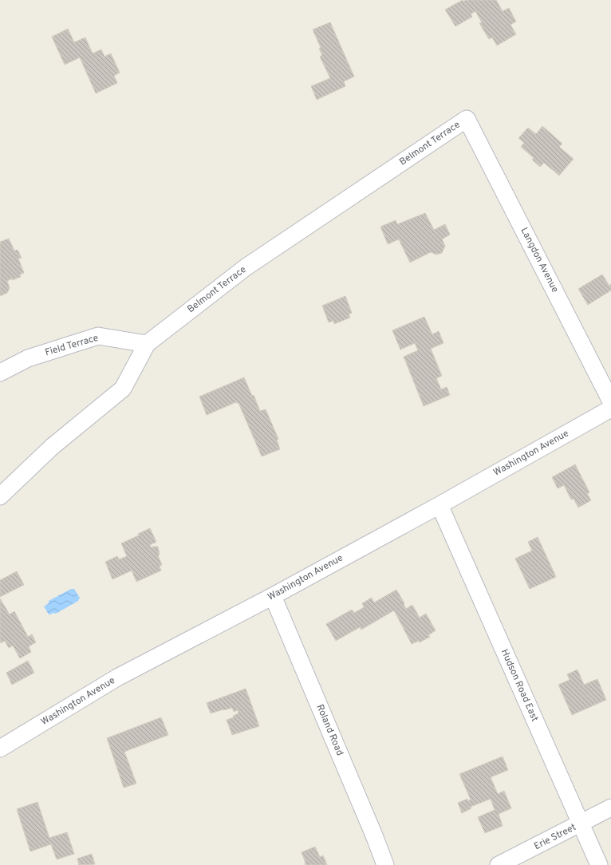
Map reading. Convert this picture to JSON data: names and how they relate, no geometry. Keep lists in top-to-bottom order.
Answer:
{
  "streets": {
    "street": [
      "Belmont Terrace",
      "Langdon Avenue",
      "Field Terrace",
      "Washington Avenue",
      "Hudson Road East",
      "Roland Road",
      "Erie Street"
    ]
  },
  "crossings": [
    ["Belmont Terrace", "Langdon Avenue"],
    ["Belmont Terrace", "Field Terrace"],
    ["Washington Avenue", "Hudson Road East"],
    ["Washington Avenue", "Roland Road"],
    ["Hudson Road East", "Erie Street"]
  ]
}
